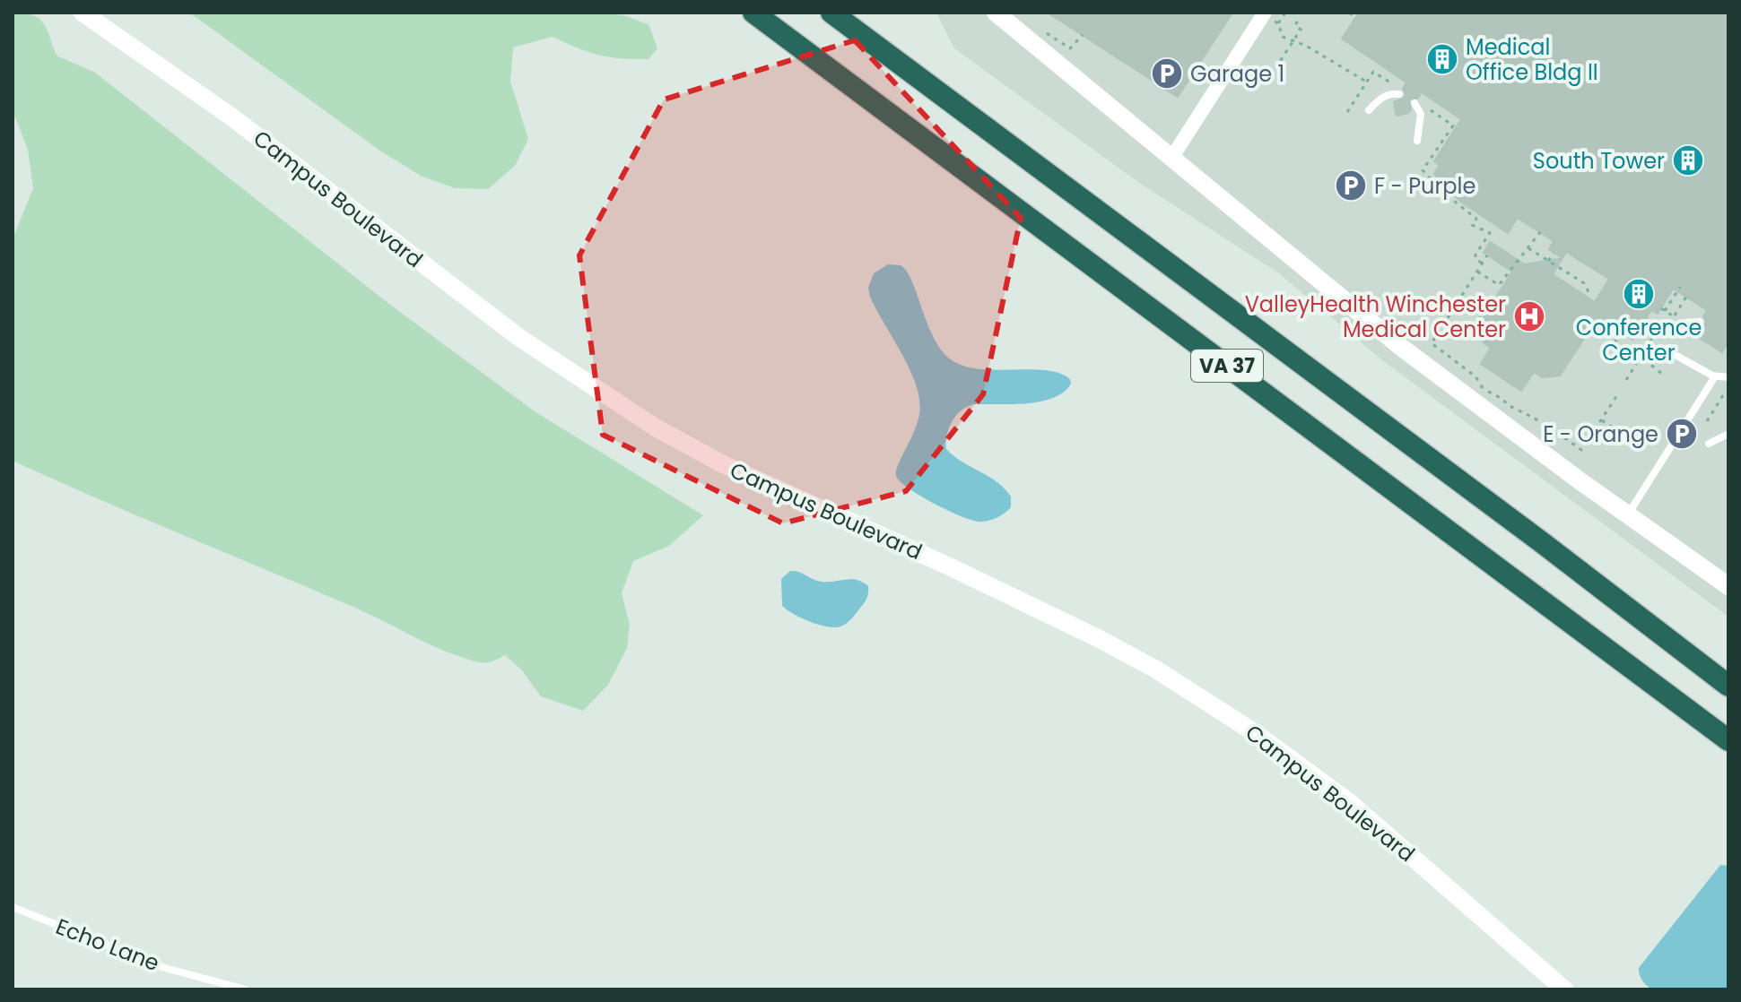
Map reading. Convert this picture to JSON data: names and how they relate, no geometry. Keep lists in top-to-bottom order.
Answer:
{
  "streets": {
    "highway": ["VA 37"],
    "street": ["Campus Boulevard"],
    "lane": ["Echo Lane"]
  },
  "places": {
    "building": ["Medical Office Bldg II", "South Tower", "Conference Center"],
    "parking": ["Garage 1", "F - Purple", "E - Orange"],
    "hospital": ["ValleyHealth Winchester Medical Center"]
  }
}
